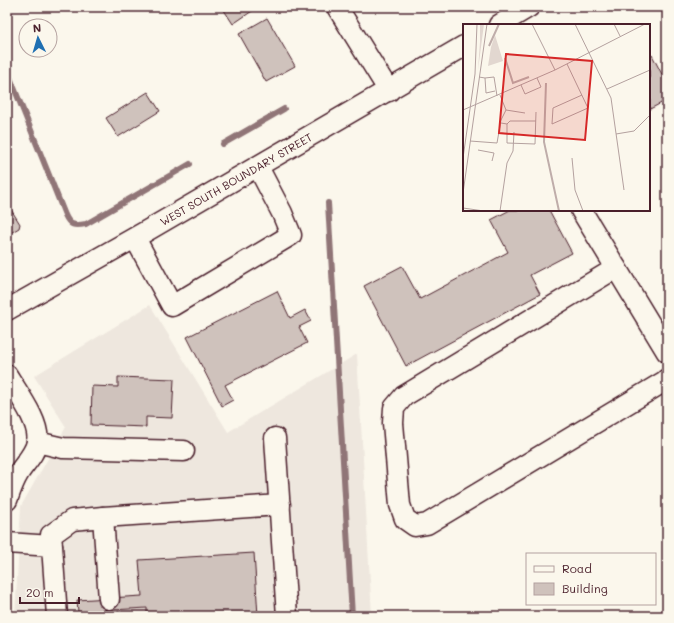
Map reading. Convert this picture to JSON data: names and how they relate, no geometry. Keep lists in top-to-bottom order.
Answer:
{
  "streets": {
    "street": ["WEST SOUTH BOUNDARY STREET"]
  },
  "legend": ["Road", "Building"],
  "scale_bar": "20 m",
  "north": "top"
}
